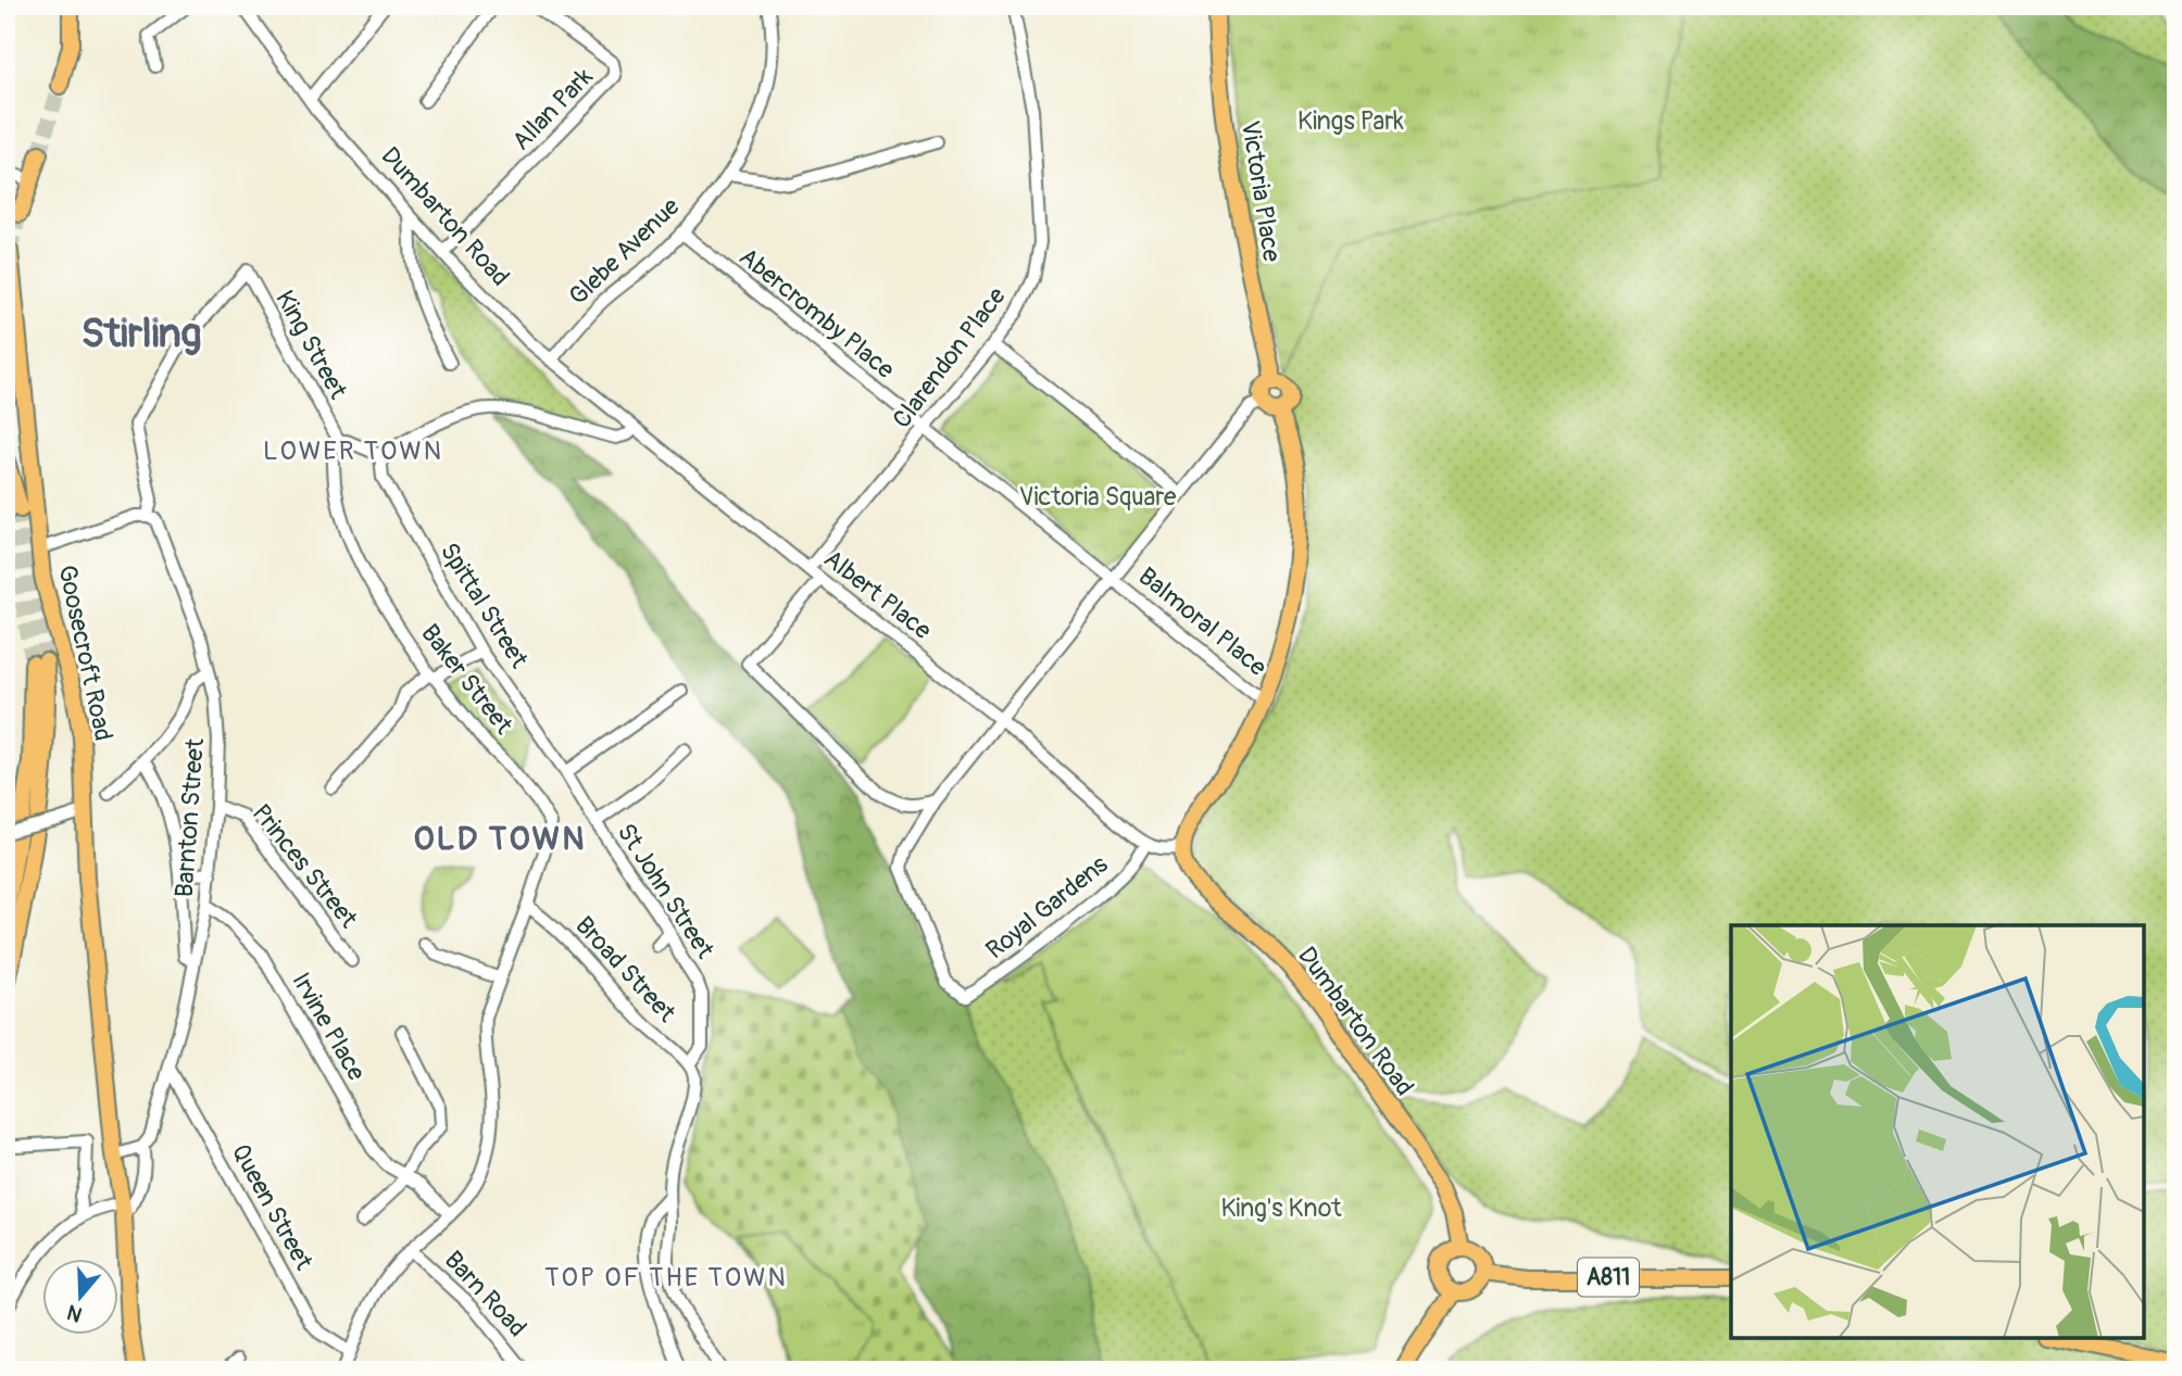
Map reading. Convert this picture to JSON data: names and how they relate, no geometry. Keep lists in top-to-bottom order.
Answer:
{
  "streets": {
    "main road": [
      "Victoria Place",
      "Dumbarton Road",
      "Goosecroft Road",
      "A811"
    ],
    "street": [
      "Allan Park",
      "Glebe Avenue",
      "Abercromby Place",
      "King Street",
      "Clarendon Place",
      "Albert Place",
      "Spittal Street",
      "Balmoral Place",
      "Baker Street",
      "Barnton Street",
      "Princes Street",
      "St John Street",
      "Royal Gardens",
      "Broad Street",
      "Irvine Place",
      "Queen Street",
      "Barn Road"
    ]
  },
  "crossings": [
    ["Allan Park", "Dumbarton Road"],
    ["Dumbarton Road", "Glebe Avenue"],
    ["Dumbarton Road", "Albert Place"],
    ["Dumbarton Road", "A811"],
    ["Glebe Avenue", "Abercromby Place"],
    ["Glebe Avenue", "Albert Place"],
    ["Abercromby Place", "Clarendon Place"],
    ["King Street", "Baker Street"],
    ["King Street", "Barnton Street"],
    ["Clarendon Place", "Albert Place"],
    ["Albert Place", "Royal Gardens"],
    ["Spittal Street", "St John Street"],
    ["Goosecroft Road", "Barnton Street"],
    ["Baker Street", "Broad Street"],
    ["Baker Street", "Irvine Place"],
    ["Baker Street", "Queen Street"],
    ["Baker Street", "Barn Road"],
    ["Barnton Street", "Princes Street"],
    ["Barnton Street", "Irvine Place"],
    ["Barnton Street", "Queen Street"],
    ["St John Street", "Broad Street"]
  ],
  "districts": [
    "Stirling",
    "LOWER TOWN",
    "OLD TOWN",
    "TOP OF THE TOWN"
  ],
  "parks": ["Kings Park", "Victoria Square", "King's Knot"],
  "north": "bottom"
}
